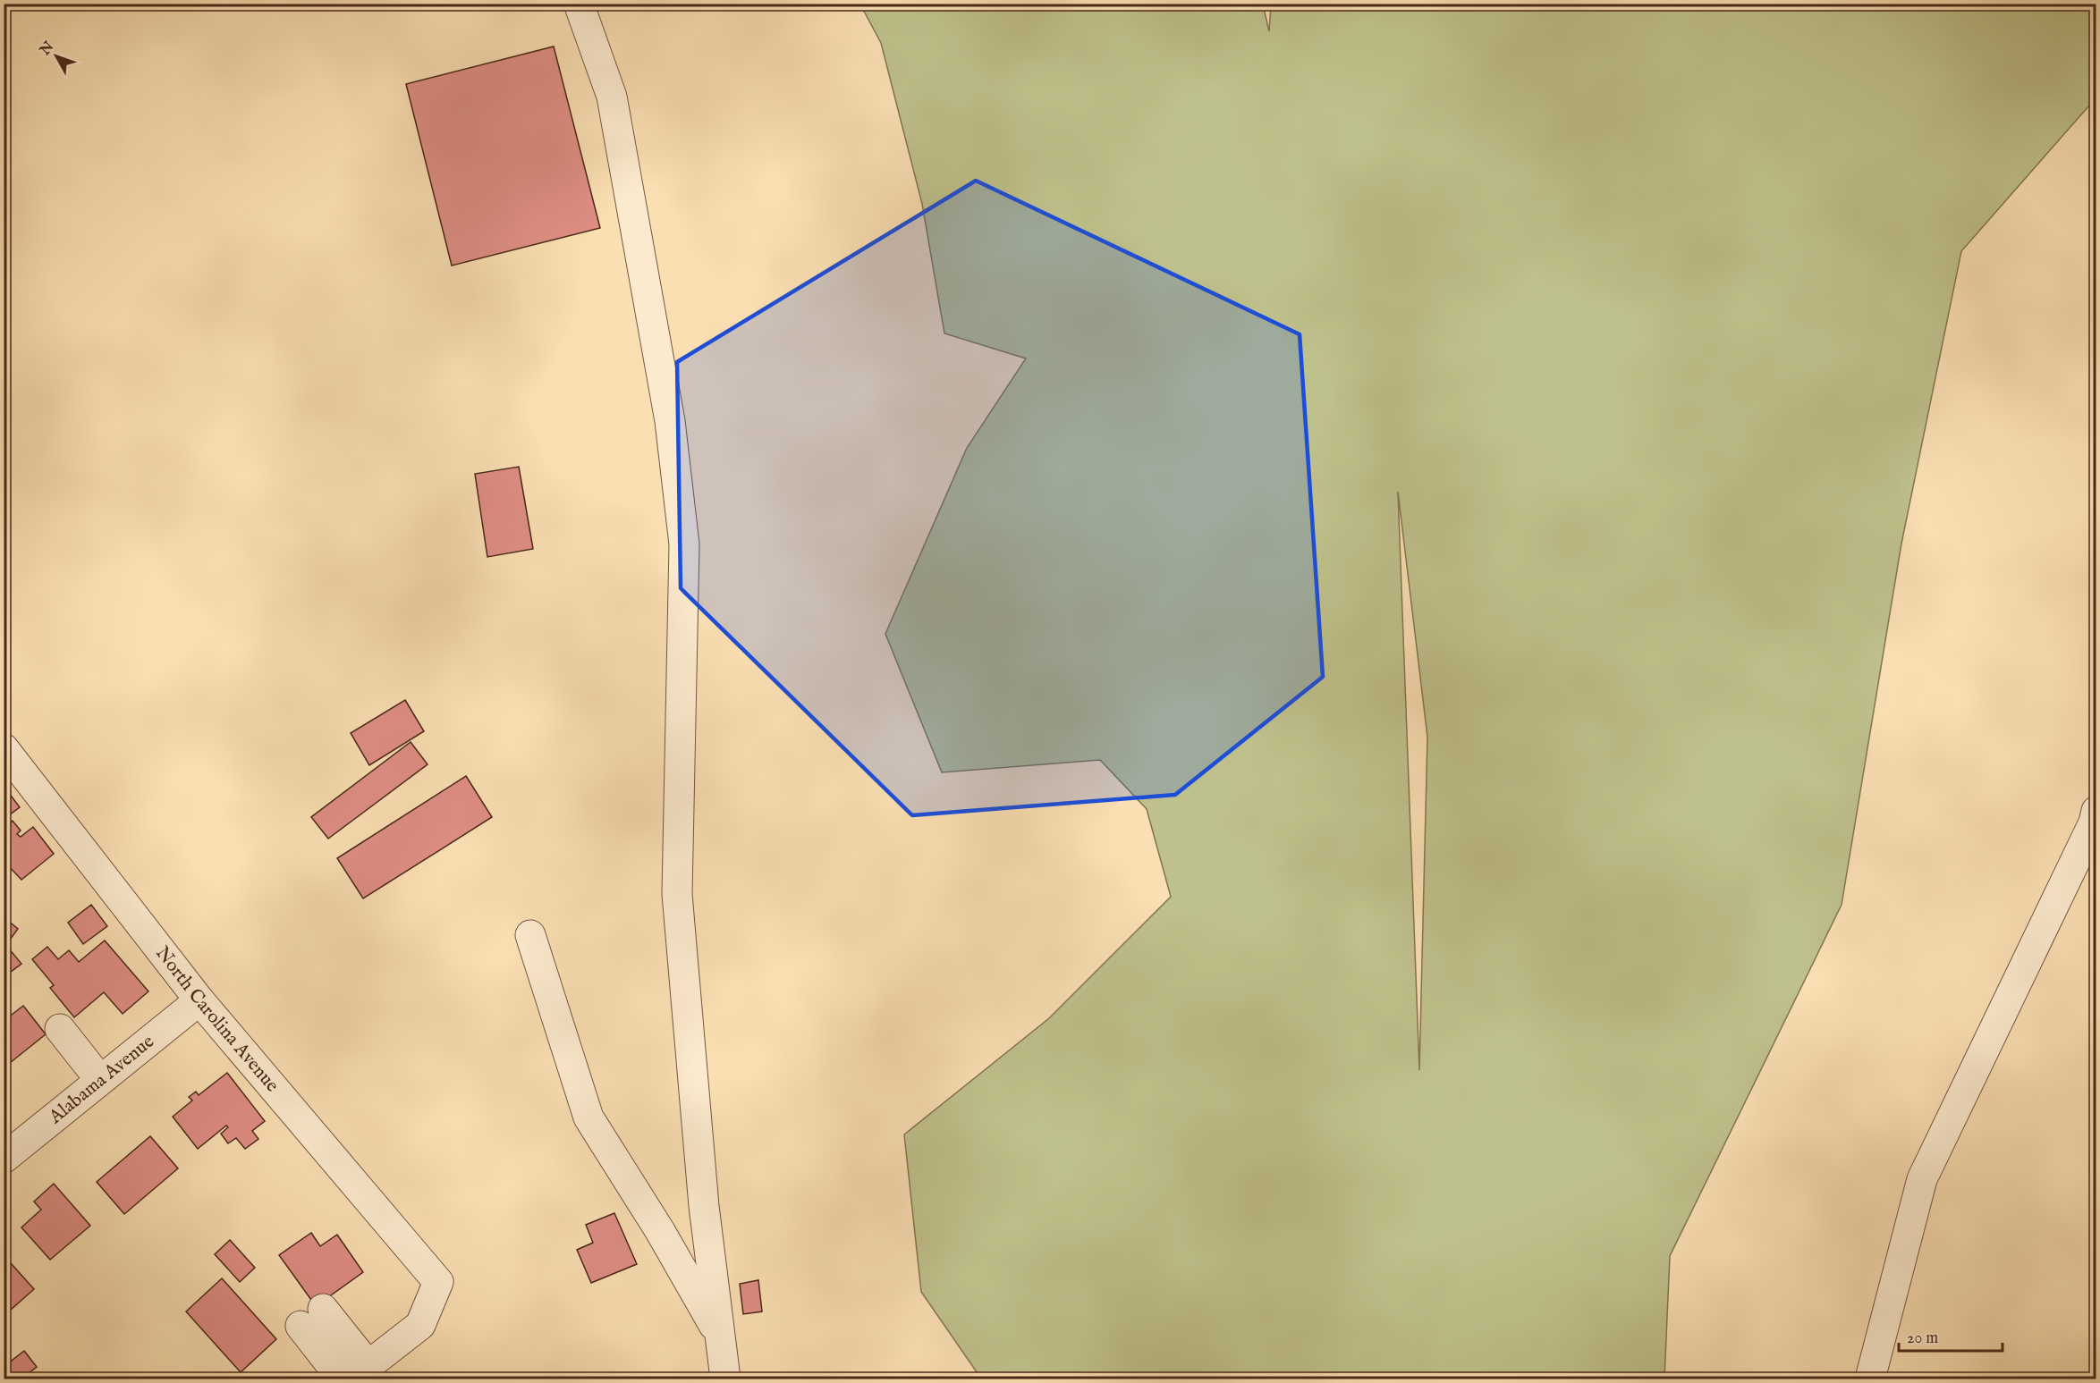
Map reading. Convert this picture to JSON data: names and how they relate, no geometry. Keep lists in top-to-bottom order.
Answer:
{
  "streets": {
    "street": ["North Carolina Avenue", "Alabama Avenue"]
  },
  "crossings": [
    ["North Carolina Avenue", "Alabama Avenue"]
  ],
  "scale_bar": "20 m",
  "north": "top left"
}
